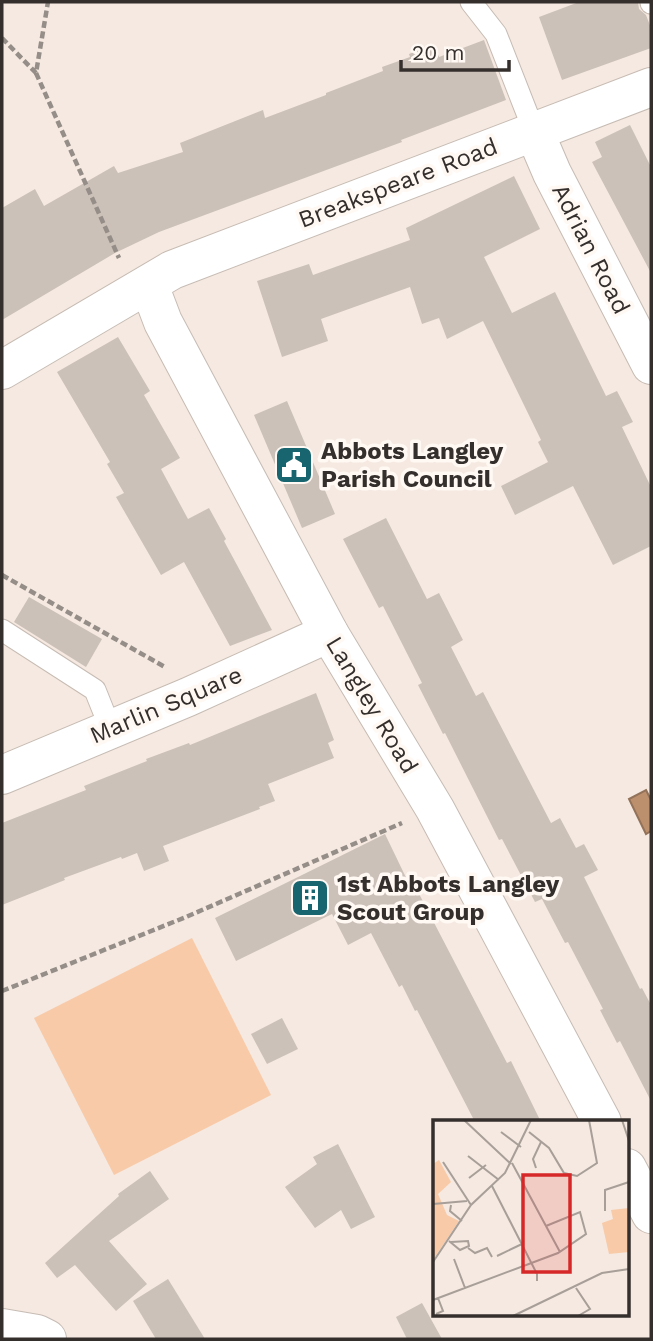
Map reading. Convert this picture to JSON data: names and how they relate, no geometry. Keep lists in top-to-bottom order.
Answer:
{
  "streets": {
    "street": [
      "Breakspeare Road",
      "Adrian Road",
      "Marlin Square",
      "Langley Road"
    ]
  },
  "crossings": [
    ["Breakspeare Road", "Adrian Road"],
    ["Breakspeare Road", "Langley Road"],
    ["Marlin Square", "Langley Road"]
  ],
  "places": {
    "public building": ["Abbots Langley Parish Council"],
    "building": ["1st Abbots Langley Scout Group"]
  },
  "scale_bar": "20 m"
}
